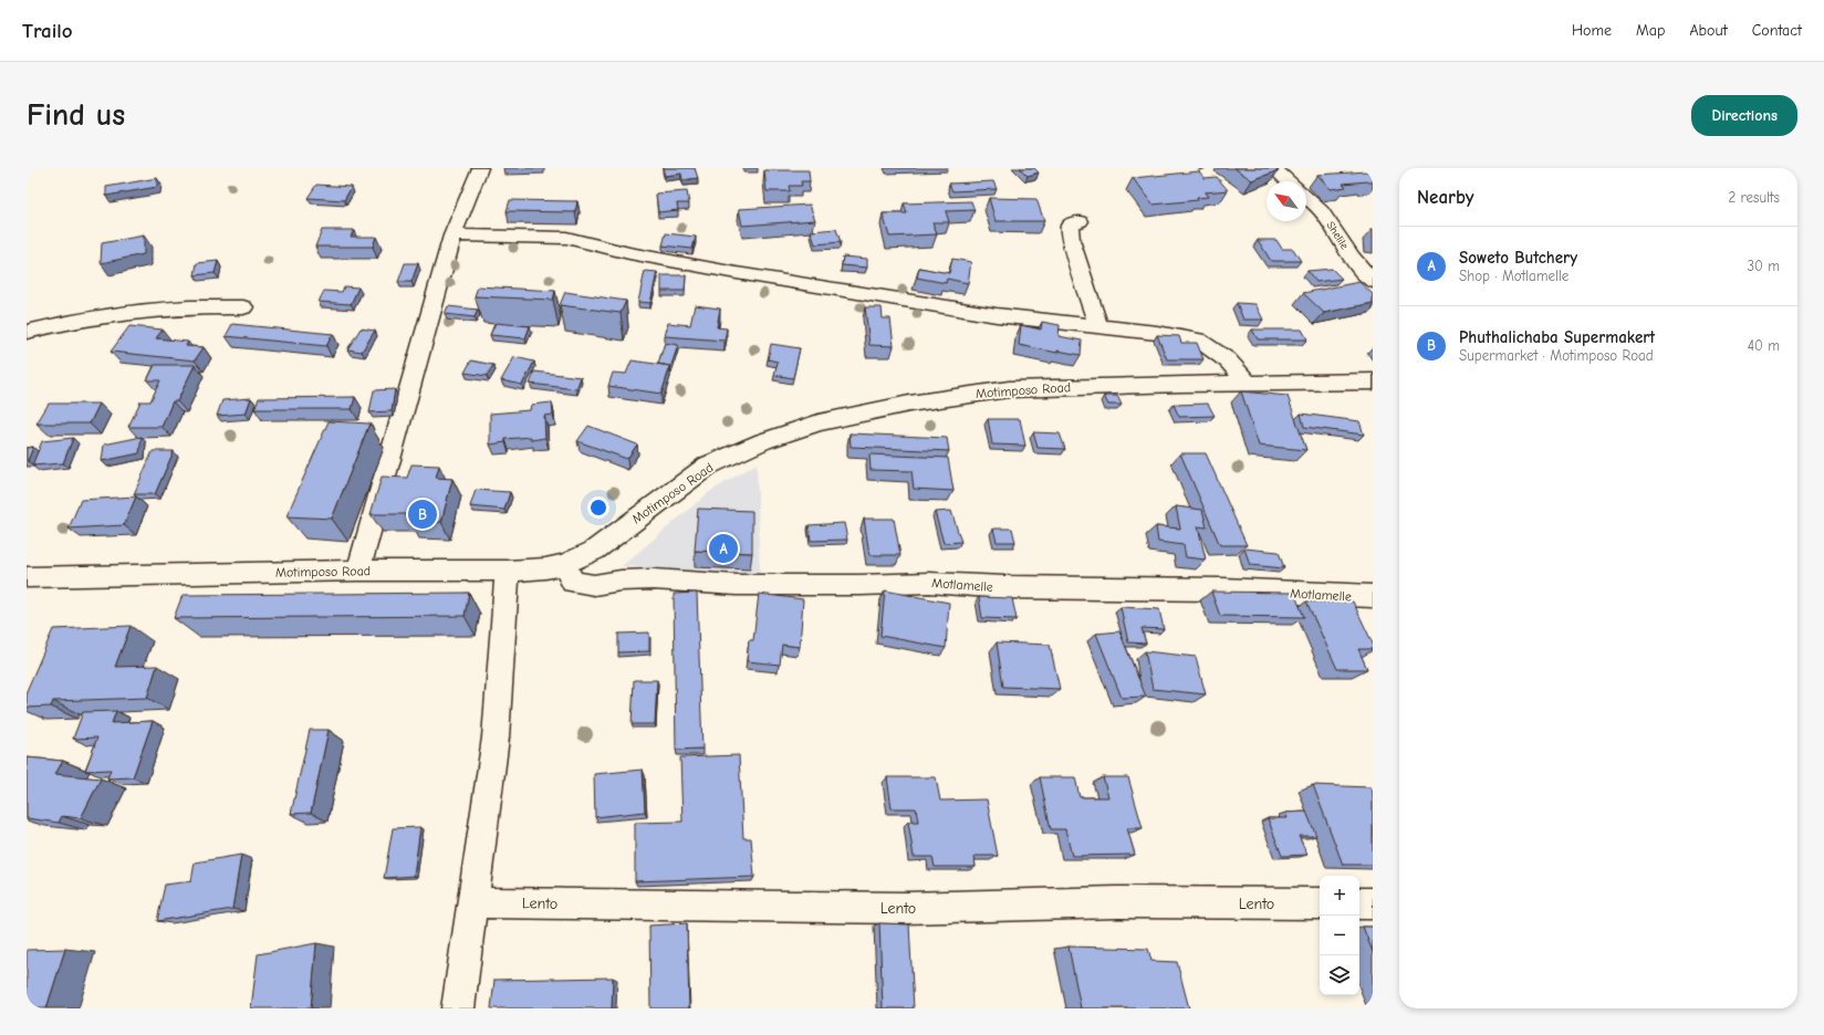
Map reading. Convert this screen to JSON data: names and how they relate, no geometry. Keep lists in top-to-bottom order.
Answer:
{
  "streets": {
    "street": [
      "Shelile",
      "Motimposo Road",
      "Motlamelle",
      "Lento"
    ]
  },
  "crossings": [
    ["Motimposo Road", "Motlamelle"]
  ],
  "north": "top left",
  "page": {
    "header": "Trailo",
    "nav": [
      "Home",
      "Map",
      "About",
      "Contact"
    ],
    "buttons": "Directions",
    "title": "Find us",
    "heading": ["Nearby", "2 results"],
    "list": [
      {
        "mark": "A",
        "name": "Soweto Butchery",
        "note": "Shop · Motlamelle",
        "value": "30 m"
      },
      {
        "mark": "B",
        "name": "Phuthalichaba Supermakert",
        "note": "Supermarket · Motimposo Road",
        "value": "40 m"
      }
    ],
    "pins": ["B", "A"],
    "map_buttons": ["+", "−"]
  }
}
